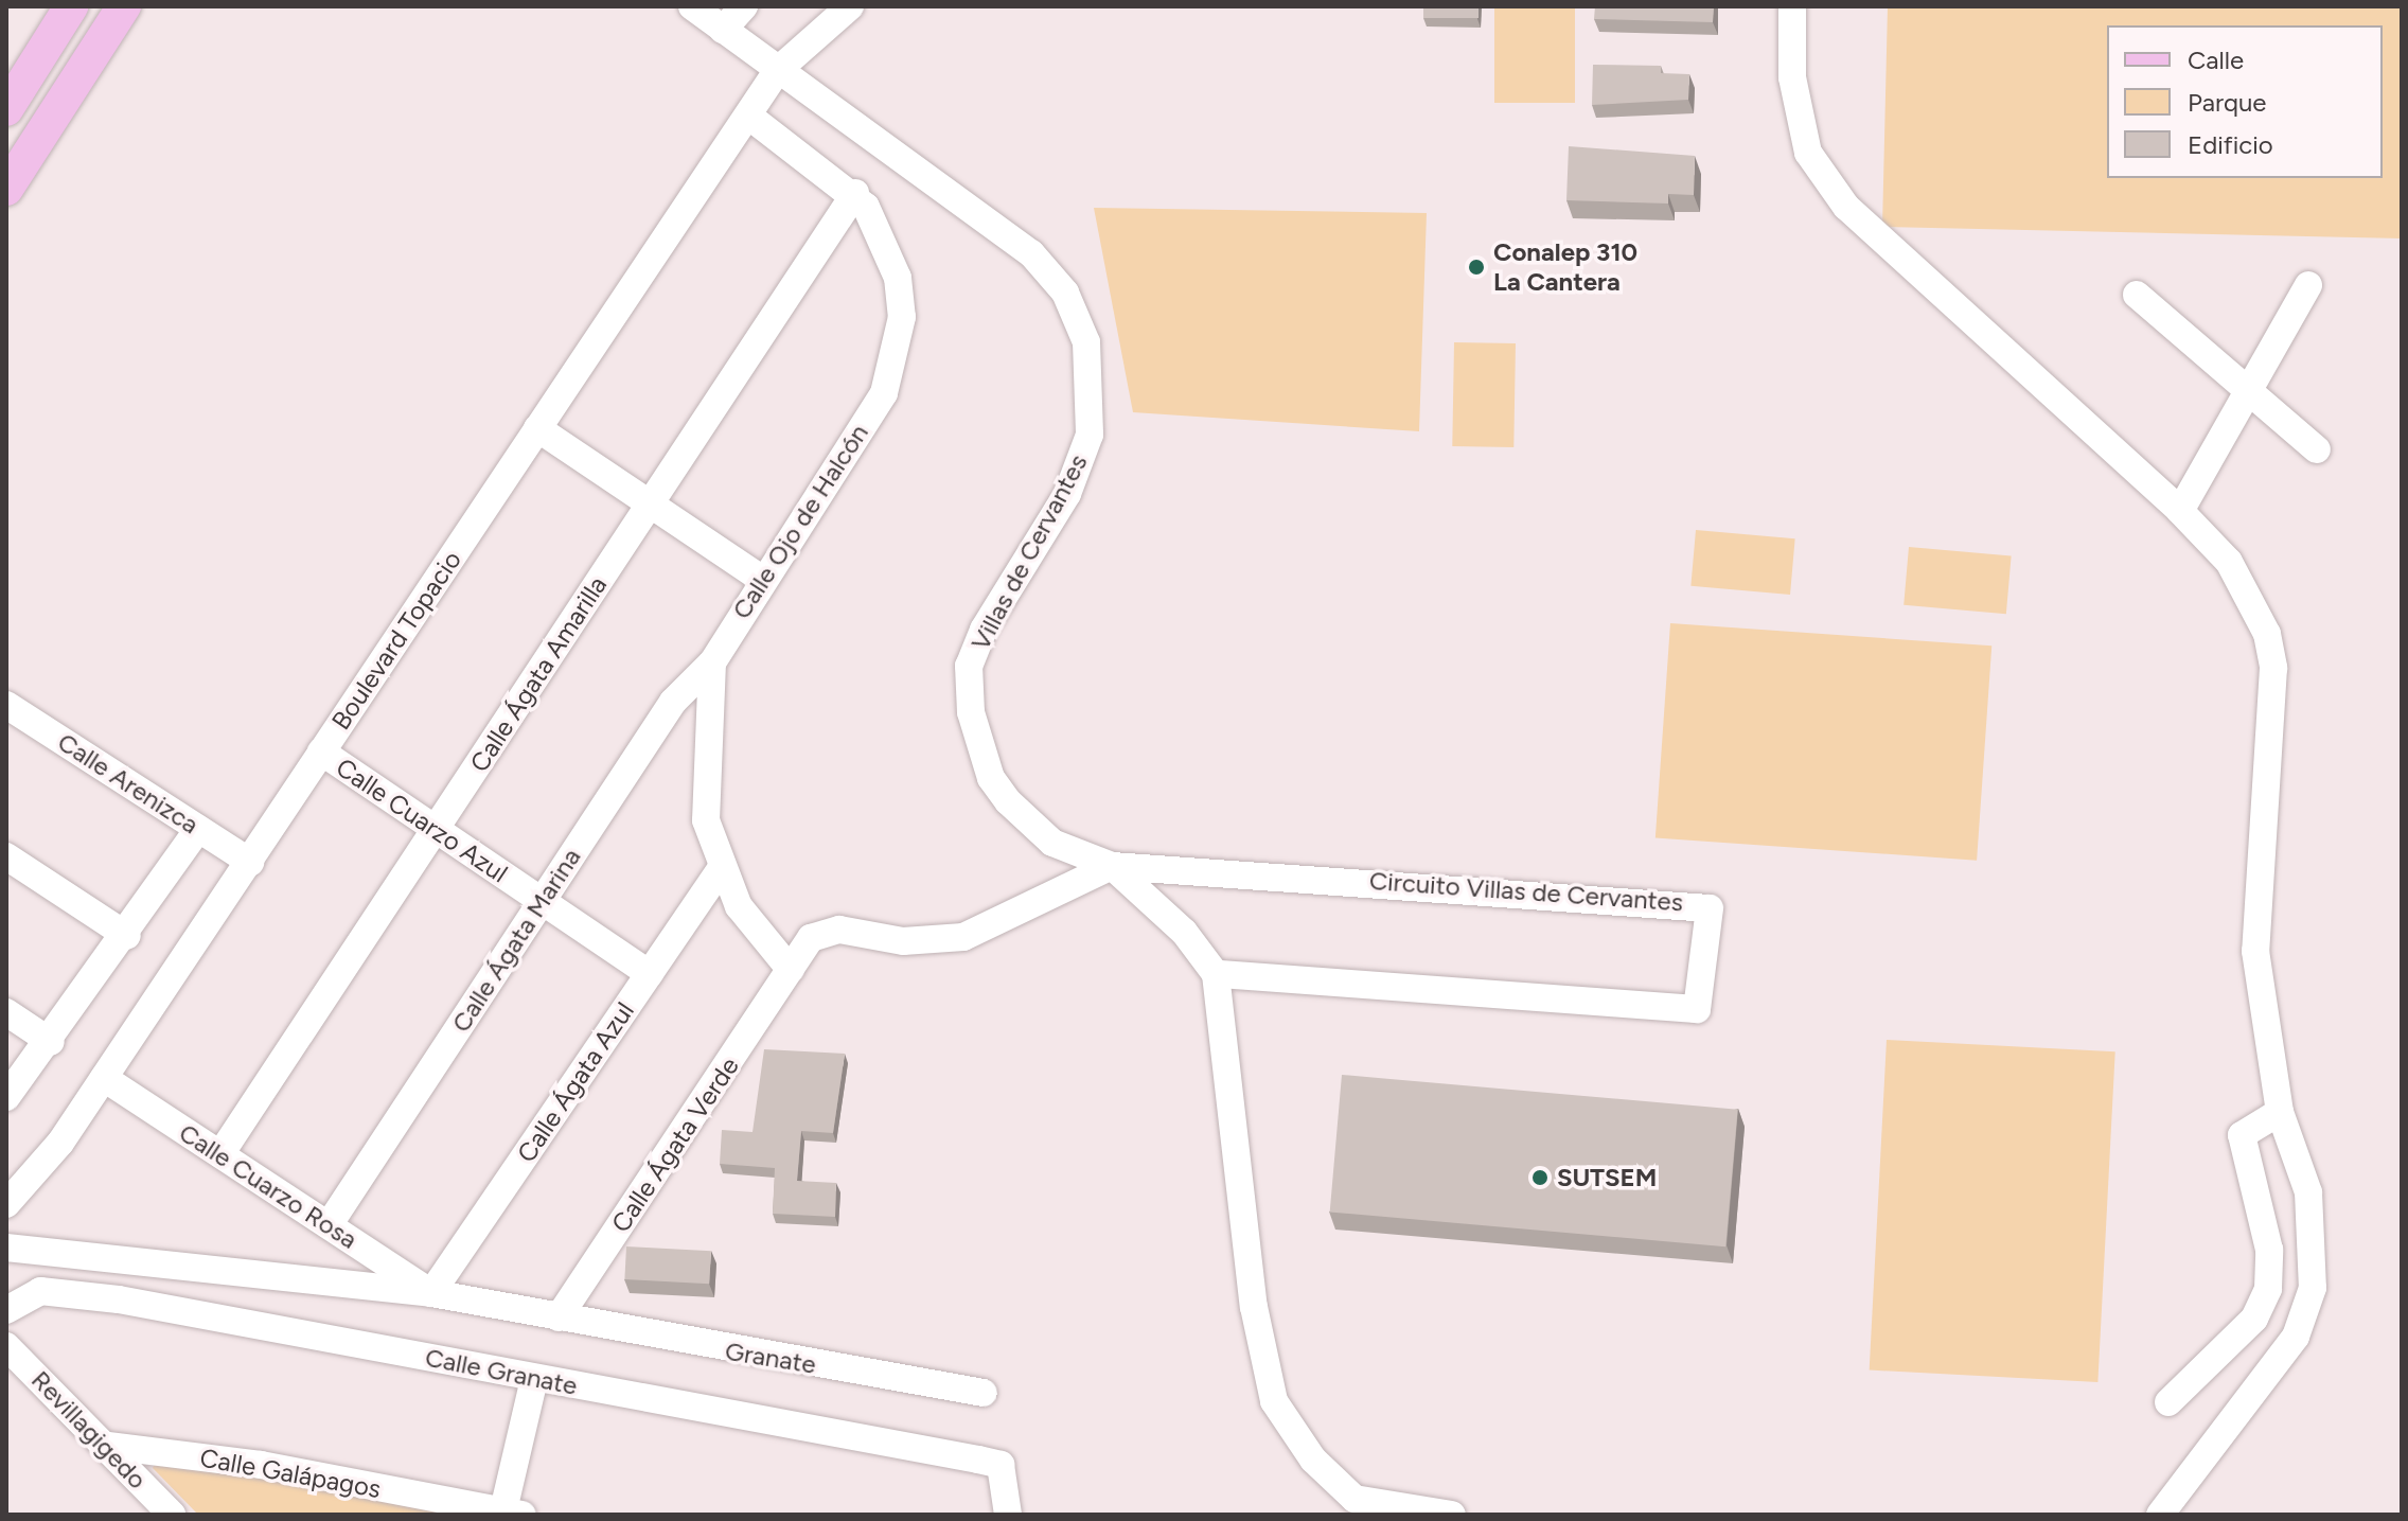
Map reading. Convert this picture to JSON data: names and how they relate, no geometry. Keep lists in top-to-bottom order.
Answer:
{
  "streets": {
    "street": [
      "Calle Ojo de Halcón",
      "Villas de Cervantes",
      "Boulevard Topacio",
      "Calle Ágata Amarilla",
      "Calle Arenizca",
      "Calle Cuarzo Azul",
      "Circuito Villas de Cervantes",
      "Calle Ágata Marina",
      "Calle Ágata Azul",
      "Calle Ágata Verde",
      "Calle Cuarzo Rosa",
      "Granate",
      "Calle Granate",
      "Revillagigedo",
      "Calle Galápagos"
    ]
  },
  "crossings": [
    ["Calle Ojo de Halcón", "Boulevard Topacio"],
    ["Calle Ojo de Halcón", "Calle Ágata Amarilla"],
    ["Calle Ojo de Halcón", "Calle Ágata Marina"],
    ["Calle Ojo de Halcón", "Calle Ágata Azul"],
    ["Calle Ojo de Halcón", "Calle Ágata Verde"],
    ["Villas de Cervantes", "Boulevard Topacio"],
    ["Villas de Cervantes", "Circuito Villas de Cervantes"],
    ["Villas de Cervantes", "Calle Ágata Verde"],
    ["Boulevard Topacio", "Calle Arenizca"],
    ["Boulevard Topacio", "Calle Cuarzo Azul"],
    ["Boulevard Topacio", "Calle Cuarzo Rosa"],
    ["Calle Ágata Amarilla", "Calle Cuarzo Azul"],
    ["Calle Ágata Amarilla", "Calle Cuarzo Rosa"],
    ["Calle Cuarzo Azul", "Calle Ágata Marina"],
    ["Calle Cuarzo Azul", "Calle Ágata Azul"],
    ["Circuito Villas de Cervantes", "Calle Ágata Verde"],
    ["Calle Ágata Marina", "Calle Cuarzo Rosa"],
    ["Calle Ágata Azul", "Calle Cuarzo Rosa"],
    ["Calle Ágata Verde", "Granate"],
    ["Revillagigedo", "Calle Galápagos"]
  ],
  "places": ["Conalep 310 La Cantera", "SUTSEM"],
  "legend": ["Calle", "Parque", "Edificio"]
}
